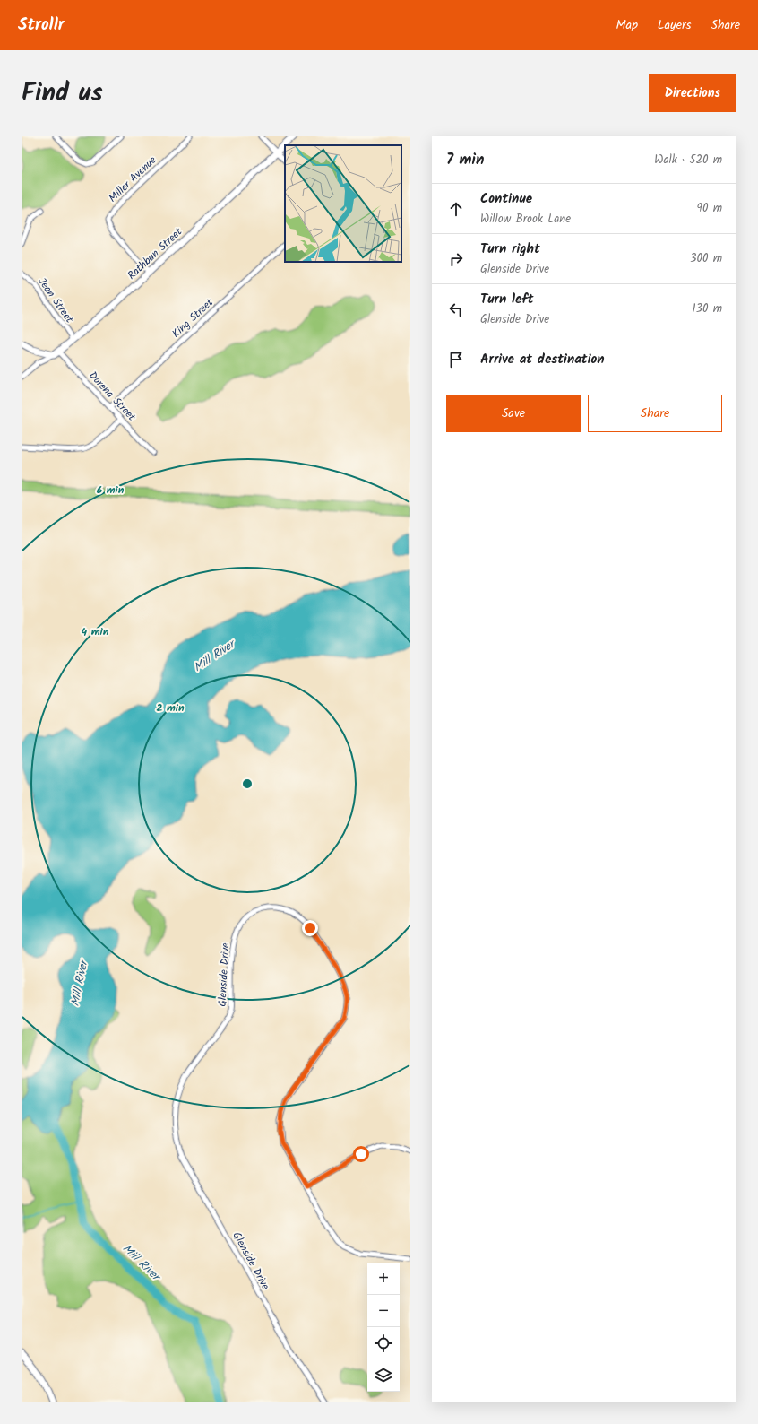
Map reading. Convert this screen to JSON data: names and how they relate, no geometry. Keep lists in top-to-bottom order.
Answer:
{
  "streets": {
    "street": [
      "Miller Avenue",
      "Rathbun Street",
      "Jean Street",
      "King Street",
      "Dorena Street",
      "Glenside Drive"
    ]
  },
  "crossings": [
    ["Miller Avenue", "Rathbun Street"],
    ["Rathbun Street", "Jean Street"],
    ["Rathbun Street", "Dorena Street"],
    ["King Street", "Dorena Street"]
  ],
  "water": ["Mill River"],
  "page": {
    "header": "Strollr",
    "nav": ["Map", "Layers", "Share"],
    "title": "Find us",
    "buttons": [
      "Directions",
      ["Save", "Share"]
    ],
    "heading": ["7 min", "Walk · 520 m"],
    "list": [
      ["Continue", "Willow Brook Lane", "90 m"],
      ["Turn right", "Glenside Drive", "300 m"],
      ["Turn left", "Glenside Drive", "130 m"],
      "Arrive at destination"
    ],
    "map_buttons": ["+", "−"]
  },
  "rings": ["6 min", "4 min", "2 min"]
}
